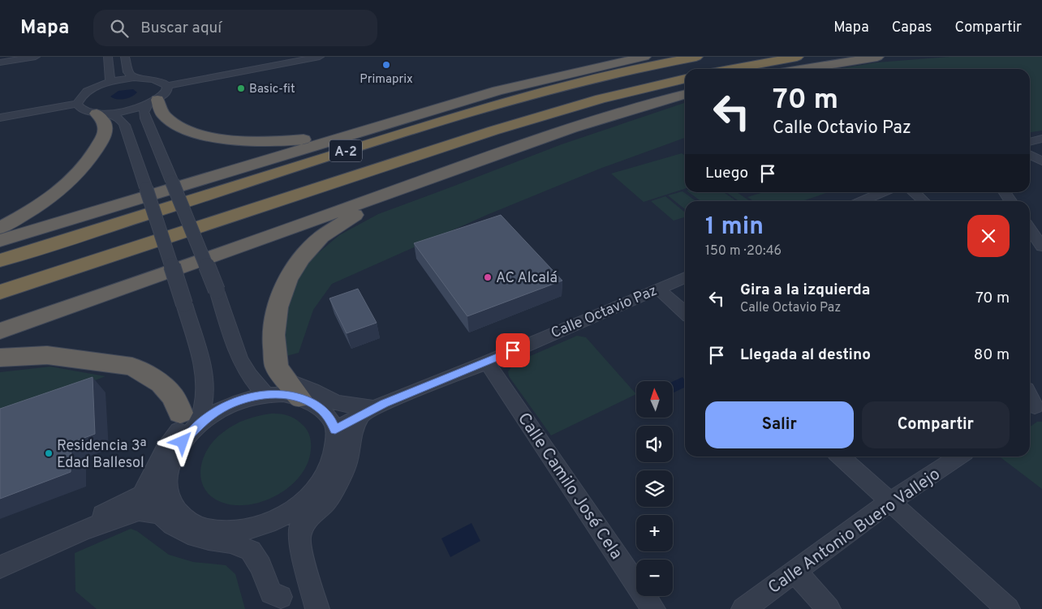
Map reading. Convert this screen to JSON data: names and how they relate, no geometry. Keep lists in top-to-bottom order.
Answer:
{
  "streets": {
    "highway": ["A-2"],
    "street": ["Calle Octavio Paz", "Calle Camilo José Cela", "Calle Antonio Buero Vallejo"]
  },
  "crossings": [
    ["Calle Octavio Paz", "Calle Camilo José Cela"]
  ],
  "places": [
    "Primaprix",
    "Basic-fit",
    "AC Alcalá",
    "Residencia 3ª Edad Ballesol"
  ],
  "north": "top",
  "page": {
    "header": "Mapa",
    "search": "Buscar aquí",
    "nav": ["Mapa", "Capas", "Compartir"],
    "turn": ["70 m", "Calle Octavio Paz"],
    "then": "Luego",
    "heading": ["1 min", "150 m · 20:46"],
    "list": [
      {
        "name": "Gira a la izquierda",
        "note": "Calle Octavio Paz",
        "value": "70 m"
      },
      {
        "name": "Llegada al destino",
        "value": "80 m"
      }
    ],
    "map_buttons": ["+", "−"],
    "buttons": ["Salir", "Compartir"]
  }
}
